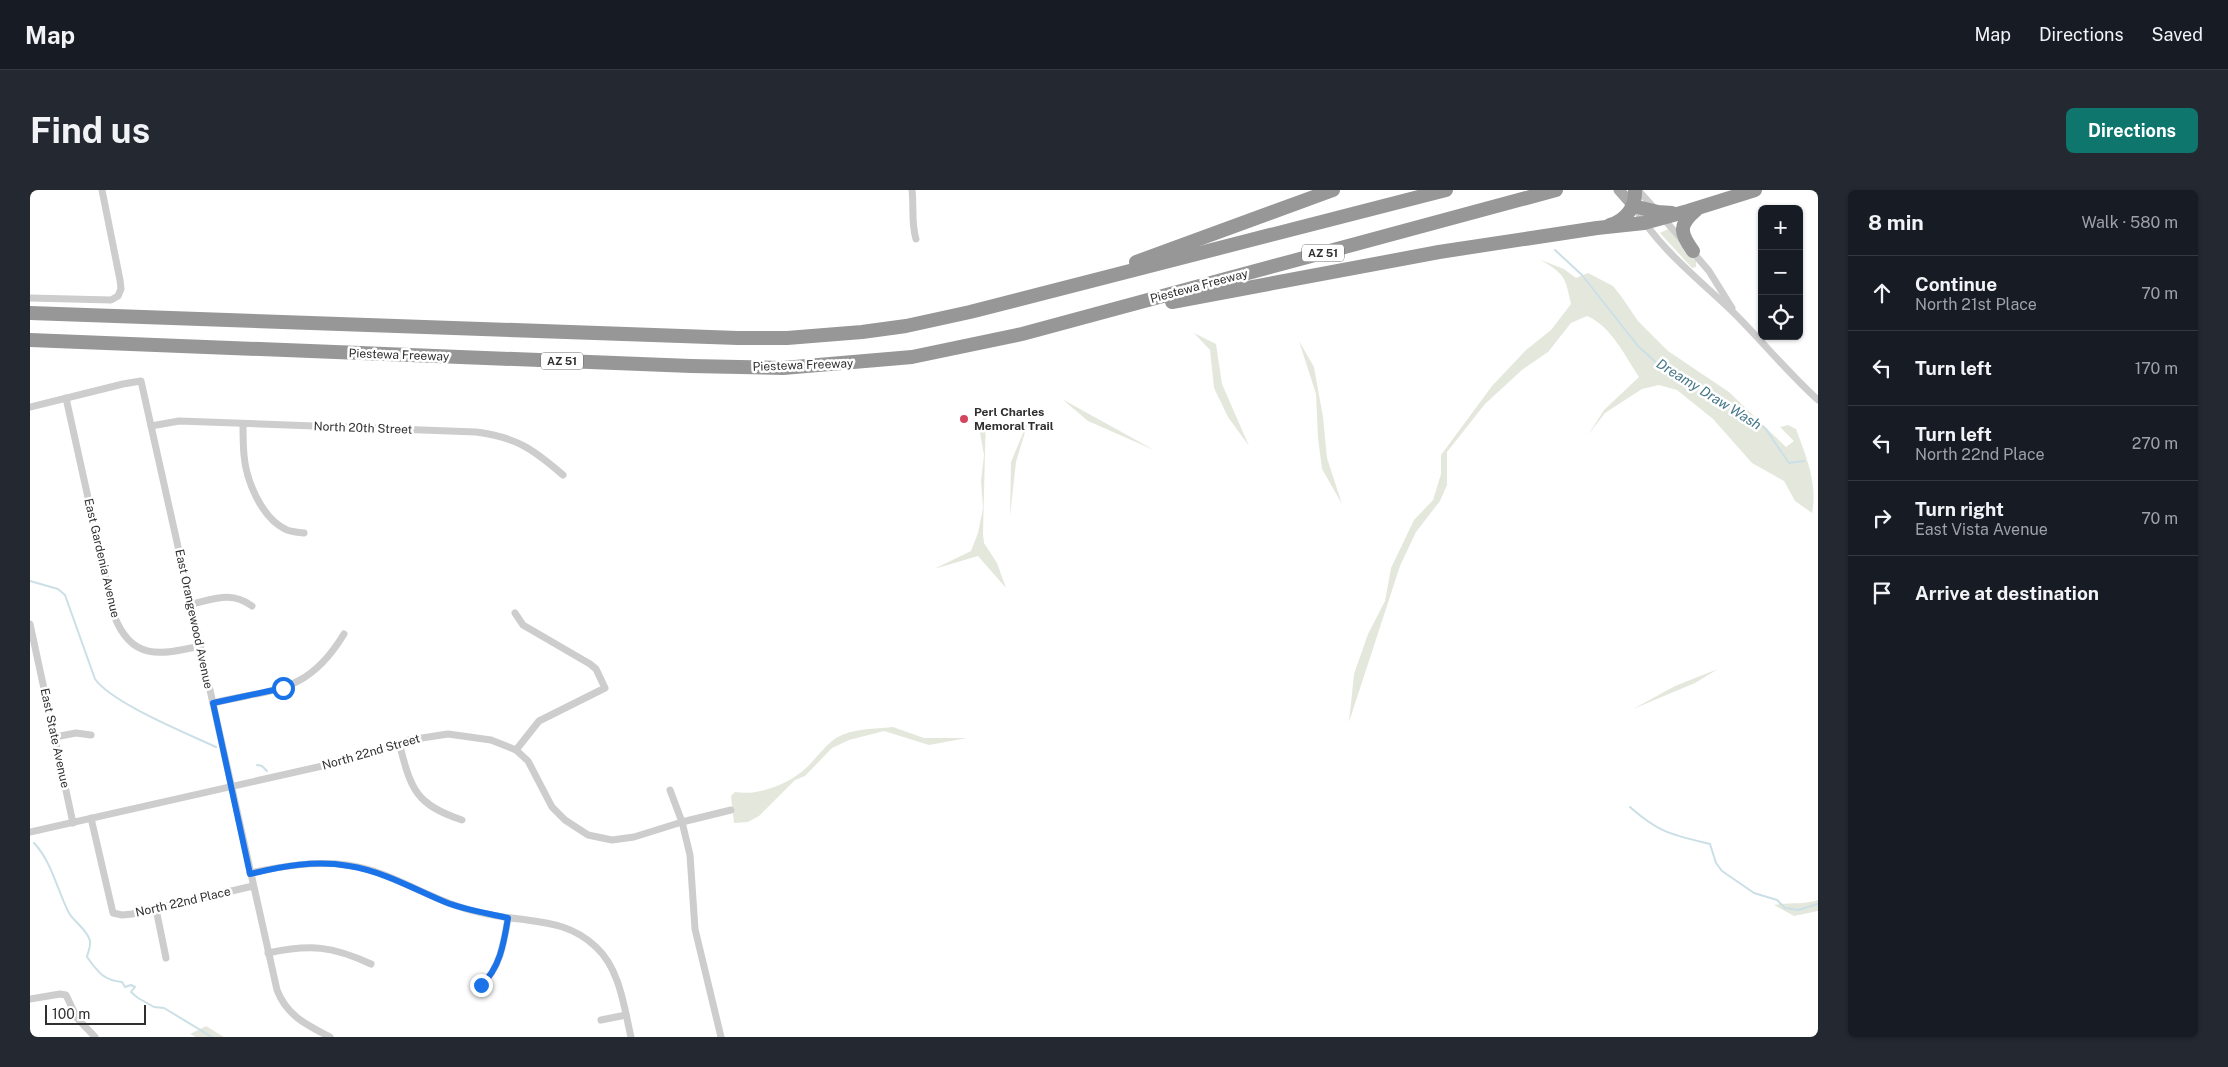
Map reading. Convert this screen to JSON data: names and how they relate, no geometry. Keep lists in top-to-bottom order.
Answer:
{
  "streets": {
    "highway": ["AZ 51", "Piestewa Freeway"],
    "street": [
      "North 20th Street",
      "East Gardenia Avenue",
      "East Orangewood Avenue",
      "East State Avenue",
      "North 22nd Street",
      "North 22nd Place"
    ]
  },
  "crossings": [
    ["North 20th Street", "East Orangewood Avenue"],
    ["East Gardenia Avenue", "East Orangewood Avenue"],
    ["East Orangewood Avenue", "North 22nd Street"],
    ["East Orangewood Avenue", "North 22nd Place"],
    ["East State Avenue", "North 22nd Street"],
    ["North 22nd Street", "North 22nd Place"]
  ],
  "water": ["Dreamy Draw Wash"],
  "places": ["Perl Charles Memoral Trail"],
  "scale_bar": "100 m",
  "page": {
    "header": "Map",
    "nav": ["Map", "Directions", "Saved"],
    "buttons": "Directions",
    "title": "Find us",
    "heading": ["8 min", "Walk · 580 m"],
    "map_buttons": ["+", "−"],
    "list": [
      ["Continue", "North 21st Place", "70 m"],
      ["Turn left", "170 m"],
      ["Turn left", "North 22nd Place", "270 m"],
      ["Turn right", "East Vista Avenue", "70 m"],
      "Arrive at destination"
    ],
    "scale": "100 m"
  }
}
